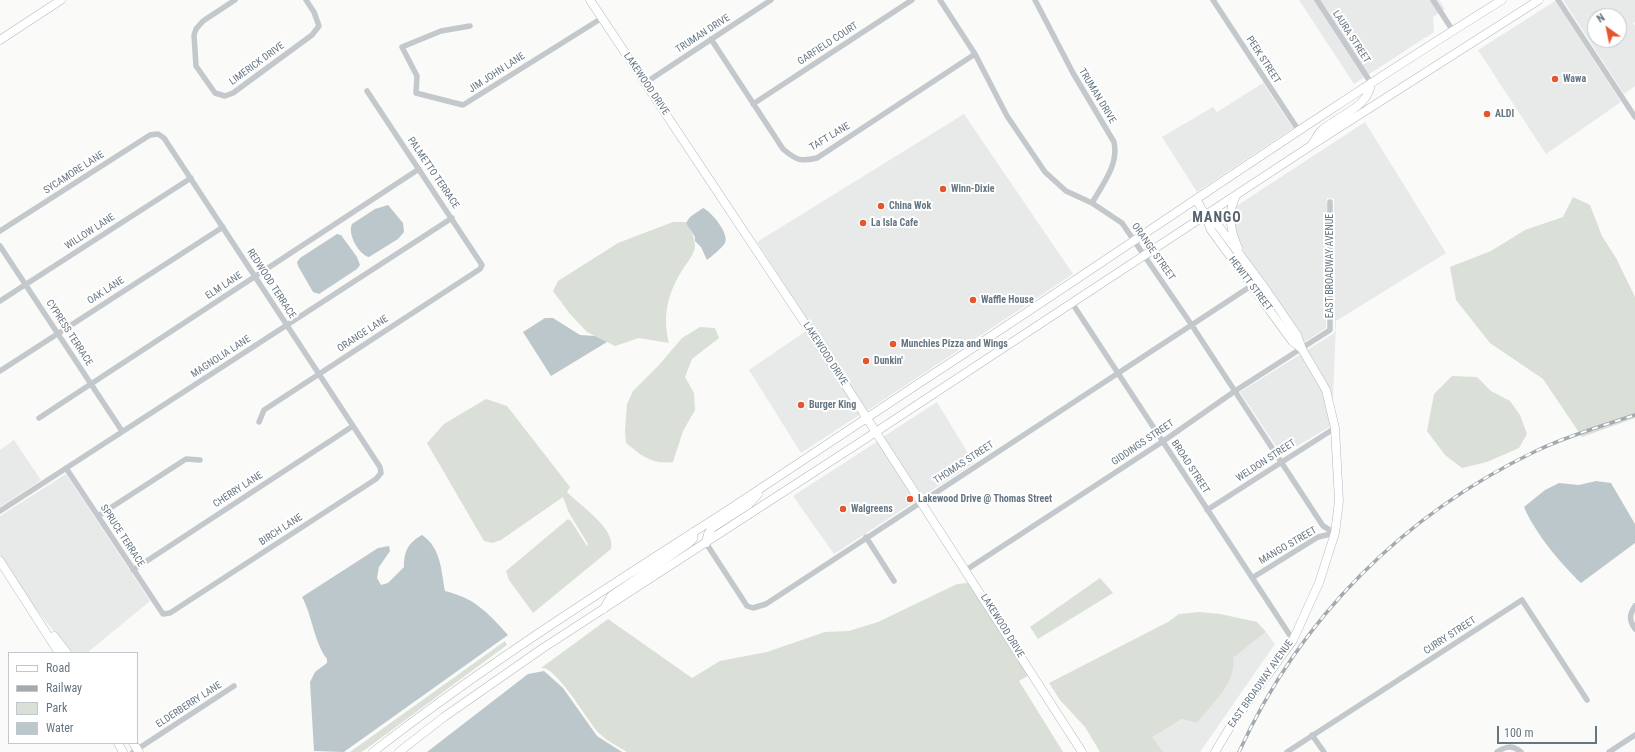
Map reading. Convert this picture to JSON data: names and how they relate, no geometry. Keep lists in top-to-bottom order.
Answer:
{
  "streets": {
    "main road": ["LAKEWOOD DRIVE", "EAST BROADWAY AVENUE", "HEWITT STREET"],
    "street": [
      "TRUMAN DRIVE",
      "LAURA STREET",
      "GARFIELD COURT",
      "PEEK STREET",
      "LIMERICK DRIVE",
      "JIM JOHN LANE",
      "TAFT LANE",
      "SYCAMORE LANE",
      "PALMETTO TERRACE",
      "WILLOW LANE",
      "ORANGE STREET",
      "REDWOOD TERRACE",
      "ELM LANE",
      "OAK LANE",
      "CYPRESS TERRACE",
      "ORANGE LANE",
      "MAGNOLIA LANE",
      "GIDDINGS STREET",
      "WELDON STREET",
      "THOMAS STREET",
      "BROAD STREET",
      "CHERRY LANE",
      "BIRCH LANE",
      "SPRUCE TERRACE",
      "MANGO STREET",
      "CURRY STREET",
      "ELDERBERRY LANE"
    ]
  },
  "crossings": [
    ["TRUMAN DRIVE", "LAKEWOOD DRIVE"],
    ["TRUMAN DRIVE", "TAFT LANE"],
    ["TRUMAN DRIVE", "ORANGE STREET"],
    ["GARFIELD COURT", "TAFT LANE"],
    ["JIM JOHN LANE", "LAKEWOOD DRIVE"],
    ["LAKEWOOD DRIVE", "GIDDINGS STREET"],
    ["LAKEWOOD DRIVE", "THOMAS STREET"],
    ["TAFT LANE", "ORANGE STREET"],
    ["SYCAMORE LANE", "REDWOOD TERRACE"],
    ["PALMETTO TERRACE", "ELM LANE"],
    ["PALMETTO TERRACE", "ORANGE LANE"],
    ["PALMETTO TERRACE", "MAGNOLIA LANE"],
    ["WILLOW LANE", "REDWOOD TERRACE"],
    ["WILLOW LANE", "CYPRESS TERRACE"],
    ["ORANGE STREET", "EAST BROADWAY AVENUE"],
    ["ORANGE STREET", "GIDDINGS STREET"],
    ["ORANGE STREET", "WELDON STREET"],
    ["ORANGE STREET", "THOMAS STREET"],
    ["ORANGE STREET", "MANGO STREET"],
    ["EAST BROADWAY AVENUE", "HEWITT STREET"],
    ["EAST BROADWAY AVENUE", "GIDDINGS STREET"],
    ["EAST BROADWAY AVENUE", "WELDON STREET"],
    ["EAST BROADWAY AVENUE", "BROAD STREET"],
    ["EAST BROADWAY AVENUE", "MANGO STREET"],
    ["REDWOOD TERRACE", "ELM LANE"],
    ["REDWOOD TERRACE", "OAK LANE"],
    ["REDWOOD TERRACE", "ORANGE LANE"],
    ["REDWOOD TERRACE", "MAGNOLIA LANE"],
    ["REDWOOD TERRACE", "CHERRY LANE"],
    ["REDWOOD TERRACE", "BIRCH LANE"],
    ["HEWITT STREET", "GIDDINGS STREET"],
    ["HEWITT STREET", "WELDON STREET"],
    ["HEWITT STREET", "THOMAS STREET"],
    ["ELM LANE", "CYPRESS TERRACE"],
    ["OAK LANE", "CYPRESS TERRACE"],
    ["CYPRESS TERRACE", "MAGNOLIA LANE"],
    ["MAGNOLIA LANE", "SPRUCE TERRACE"],
    ["GIDDINGS STREET", "BROAD STREET"],
    ["WELDON STREET", "BROAD STREET"],
    ["THOMAS STREET", "BROAD STREET"],
    ["BROAD STREET", "MANGO STREET"],
    ["CHERRY LANE", "SPRUCE TERRACE"],
    ["BIRCH LANE", "SPRUCE TERRACE"]
  ],
  "districts": ["MANGO"],
  "places": [
    "Wawa",
    "ALDI",
    "Winn-Dixie",
    "China Wok",
    "La Isla Cafe",
    "Waffle House",
    "Munchies Pizza and Wings",
    "Dunkin'",
    "Burger King",
    "Lakewood Drive @ Thomas Street",
    "Walgreens"
  ],
  "legend": [
    "Road",
    "Railway",
    "Park",
    "Water"
  ],
  "scale_bar": "100 m",
  "north": "top left"
}
